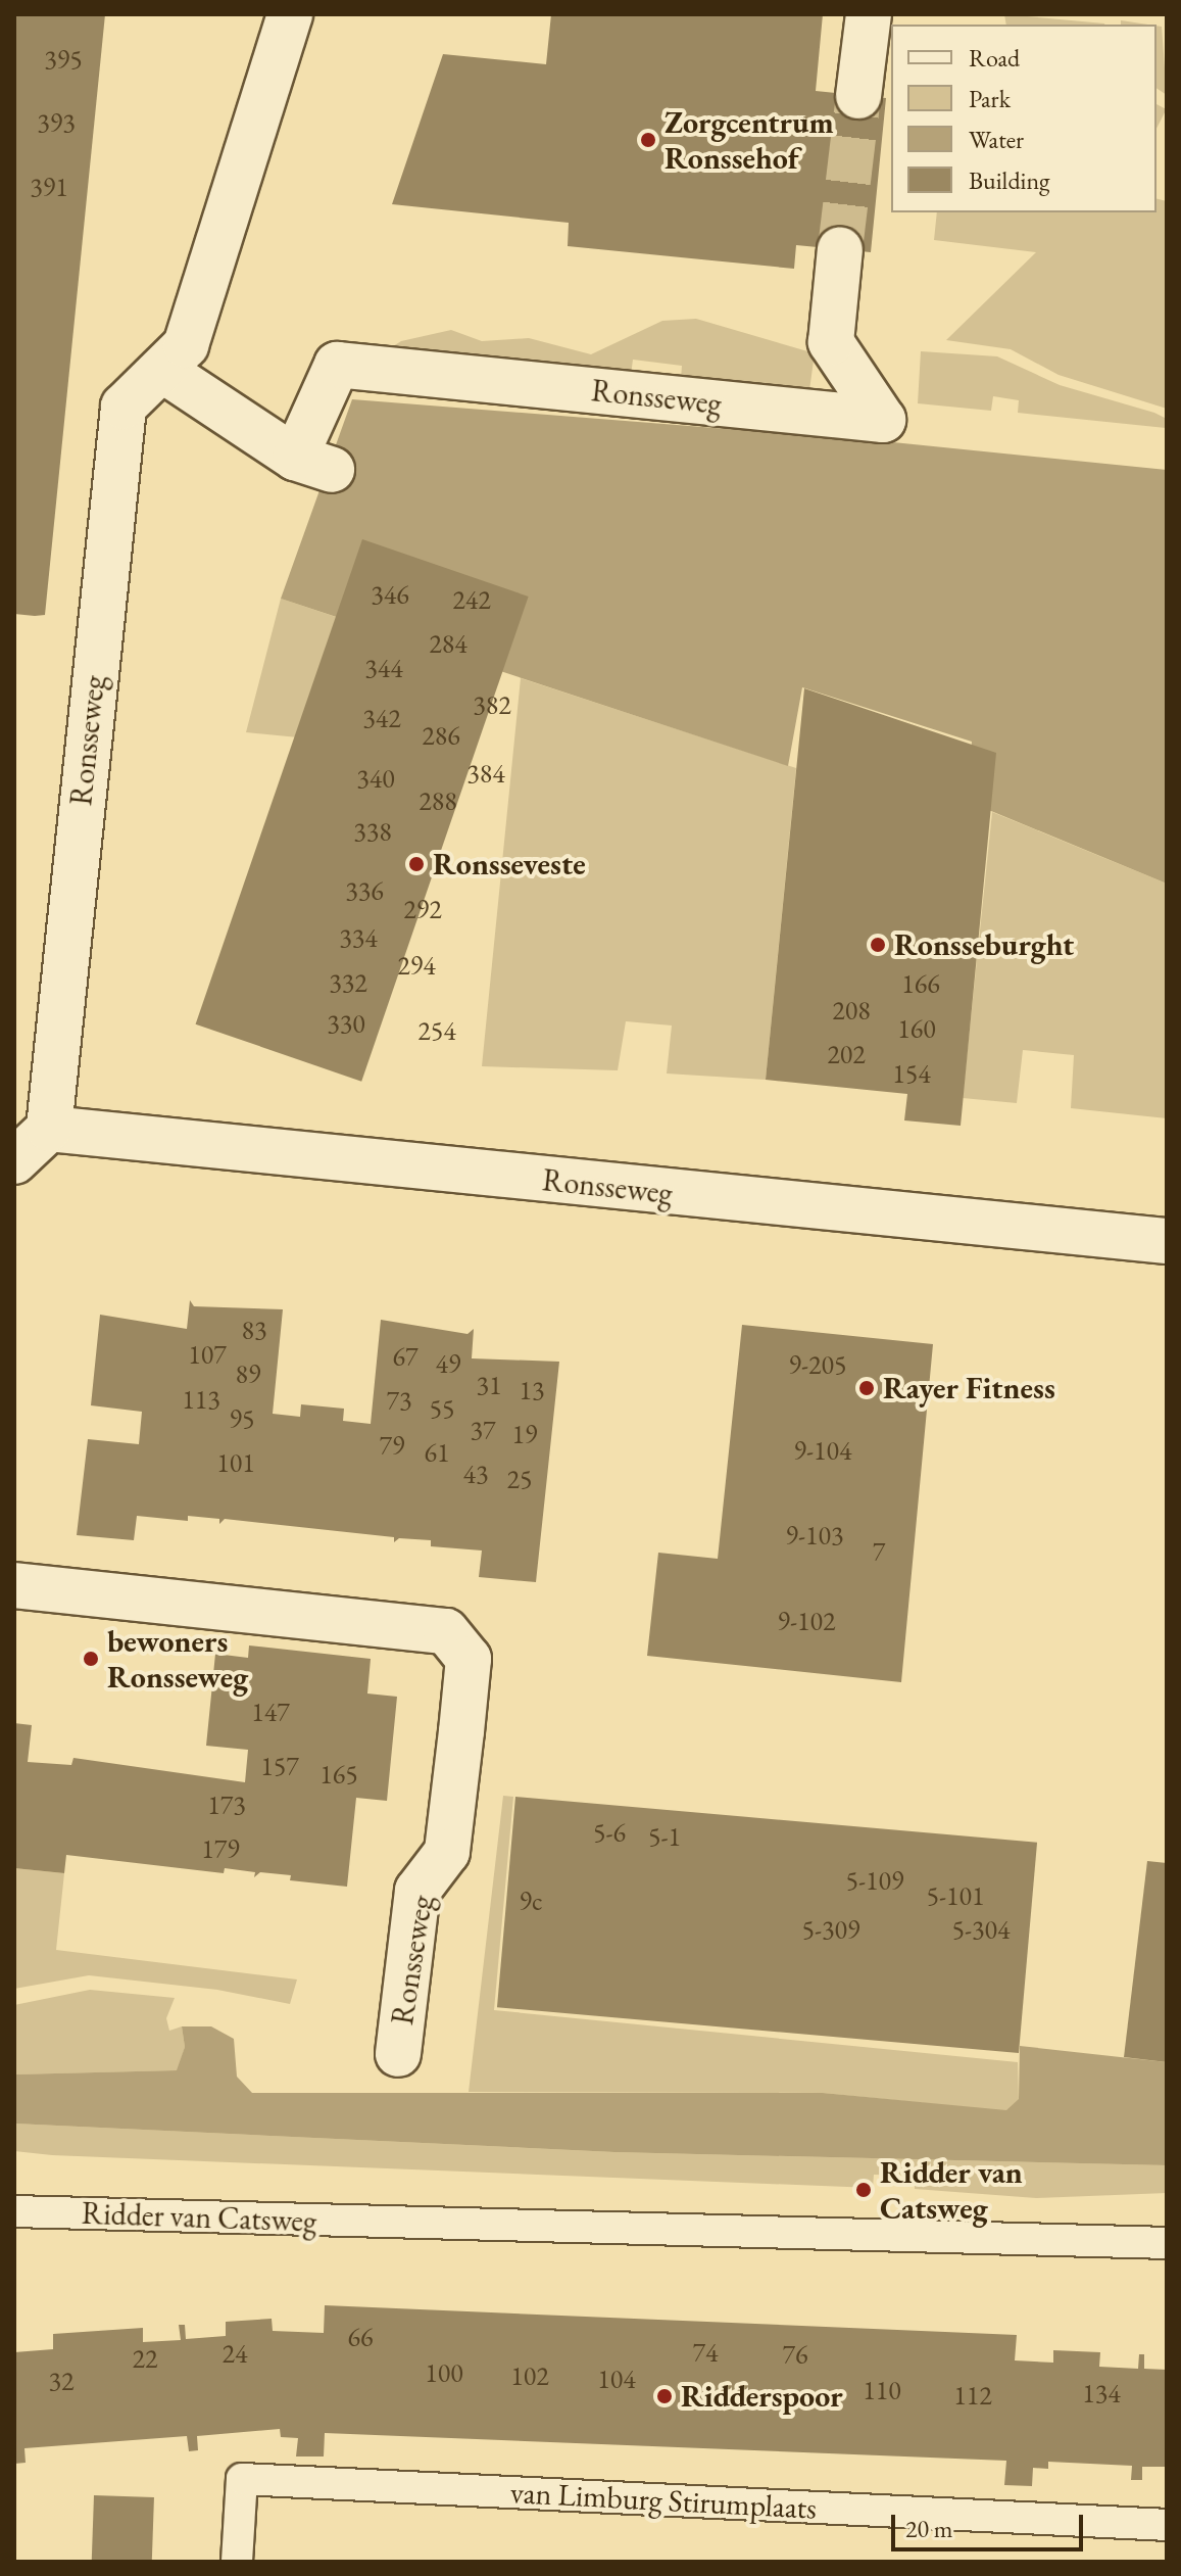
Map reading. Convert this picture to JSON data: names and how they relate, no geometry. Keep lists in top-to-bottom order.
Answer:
{
  "streets": {
    "street": ["Ronsseweg"],
    "lane": ["Ridder van Catsweg", "van Limburg Stirumplaats"]
  },
  "places": [
    "Zorgcentrum Ronssehof",
    "Ronsseveste",
    "Ronsseburght",
    "Rayer Fitness",
    "bewoners Ronsseweg",
    "Ridder van Catsweg",
    "Ridderspoor"
  ],
  "house_numbers": [
    "395",
    "393",
    "391",
    "346",
    "242",
    "284",
    "344",
    "382",
    "342",
    "286",
    "384",
    "340",
    "288",
    "338",
    "336",
    "292",
    "334",
    "294",
    "332",
    "166",
    "208",
    "330",
    "160",
    "254",
    "202",
    "154",
    "83",
    "107",
    "67",
    "49",
    "9-205",
    "89",
    "31",
    "13",
    "113",
    "73",
    "55",
    "95",
    "37",
    "19",
    "79",
    "9-104",
    "61",
    "101",
    "43",
    "25",
    "9-103",
    "7",
    "9-102",
    "147",
    "157",
    "165",
    "173",
    "5-6",
    "5-1",
    "179",
    "5-109",
    "5-101",
    "9c",
    "5-309",
    "5-304",
    "66",
    "74",
    "24",
    "76",
    "22",
    "100",
    "102",
    "104",
    "32",
    "110",
    "134",
    "112"
  ],
  "legend": [
    "Road",
    "Park",
    "Water",
    "Building"
  ],
  "scale_bar": "20 m"
}
